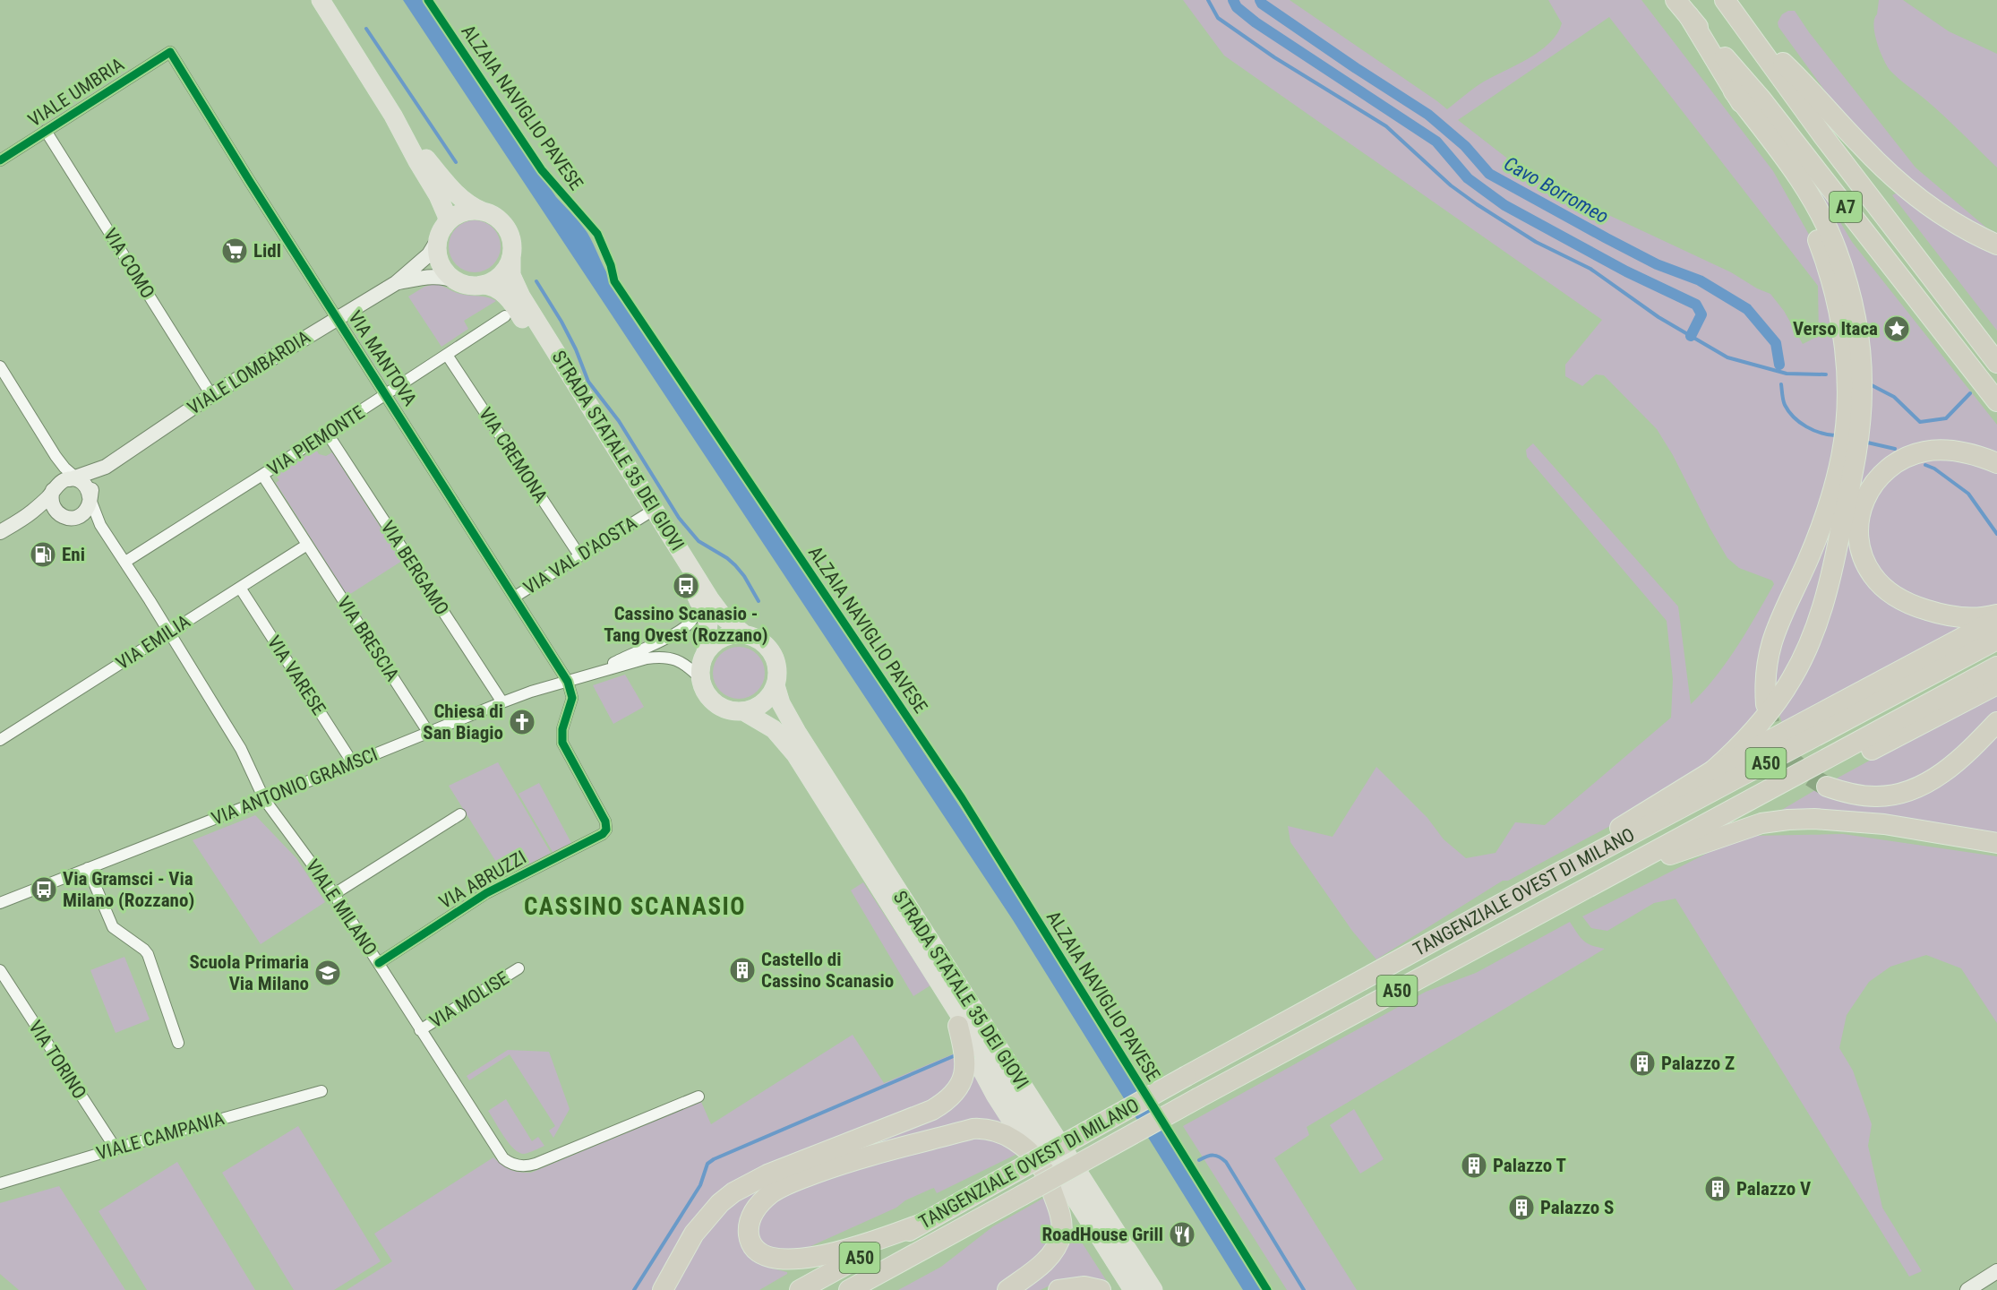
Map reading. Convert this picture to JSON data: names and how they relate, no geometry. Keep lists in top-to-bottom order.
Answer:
{
  "streets": {
    "highway": ["A7", "A50", "TANGENZIALE OVEST DI MILANO"],
    "main road": ["STRADA STATALE 35 DEI GIOVI"],
    "street": [
      "VIALE UMBRIA",
      "VIA COMO",
      "VIA MANTOVA",
      "VIALE LOMBARDIA",
      "VIA PIEMONTE",
      "VIA CREMONA",
      "VIA VAL D'AOSTA",
      "VIA BERGAMO",
      "VIA BRESCIA",
      "VIA EMILIA",
      "VIA VARESE",
      "VIA ANTONIO GRAMSCI",
      "VIA ABRUZZI",
      "VIALE MILANO",
      "VIA MOLISE",
      "VIA TORINO",
      "VIALE CAMPANIA"
    ],
    "cycle path": ["ALZAIA NAVIGLIO PAVESE"]
  },
  "crossings": [
    ["VIALE UMBRIA", "VIA COMO"],
    ["VIALE UMBRIA", "VIA MANTOVA"],
    ["VIA COMO", "VIALE LOMBARDIA"],
    ["VIA MANTOVA", "VIALE LOMBARDIA"],
    ["VIA MANTOVA", "VIA PIEMONTE"],
    ["VIA MANTOVA", "VIA VAL D'AOSTA"],
    ["VIA MANTOVA", "VIA ANTONIO GRAMSCI"],
    ["VIA MANTOVA", "VIA ABRUZZI"],
    ["VIALE LOMBARDIA", "STRADA STATALE 35 DEI GIOVI"],
    ["VIALE LOMBARDIA", "VIALE MILANO"],
    ["VIA PIEMONTE", "VIA CREMONA"],
    ["VIA PIEMONTE", "VIA BERGAMO"],
    ["VIA PIEMONTE", "VIA BRESCIA"],
    ["VIA PIEMONTE", "VIALE MILANO"],
    ["STRADA STATALE 35 DEI GIOVI", "VIA VAL D'AOSTA"],
    ["STRADA STATALE 35 DEI GIOVI", "VIA ANTONIO GRAMSCI"],
    ["VIA CREMONA", "VIA VAL D'AOSTA"],
    ["VIA BERGAMO", "VIA ANTONIO GRAMSCI"],
    ["VIA BRESCIA", "VIA EMILIA"],
    ["VIA BRESCIA", "VIA ANTONIO GRAMSCI"],
    ["VIA EMILIA", "VIA VARESE"],
    ["VIA EMILIA", "VIALE MILANO"],
    ["VIA VARESE", "VIA ANTONIO GRAMSCI"],
    ["VIA ANTONIO GRAMSCI", "VIA ABRUZZI"],
    ["VIA ANTONIO GRAMSCI", "VIALE MILANO"],
    ["VIA ABRUZZI", "VIALE MILANO"],
    ["VIALE MILANO", "VIA MOLISE"],
    ["VIA TORINO", "VIALE CAMPANIA"]
  ],
  "districts": ["CASSINO SCANASIO"],
  "water": ["Cavo Borromeo"],
  "places": {
    "supermarket": ["Lidl"],
    "place": ["Verso Itaca"],
    "fuel station": ["Eni"],
    "bus stop": ["Cassino Scanasio - Tang Ovest (Rozzano)", "Via Gramsci - Via Milano (Rozzano)"],
    "church": ["Chiesa di San Biagio"],
    "building": [
      "Castello di Cassino Scanasio",
      "Palazzo Z",
      "Palazzo T",
      "Palazzo V",
      "Palazzo S"
    ],
    "school or university": ["Scuola Primaria Via Milano"],
    "restaurant": ["RoadHouse Grill"]
  }
}
